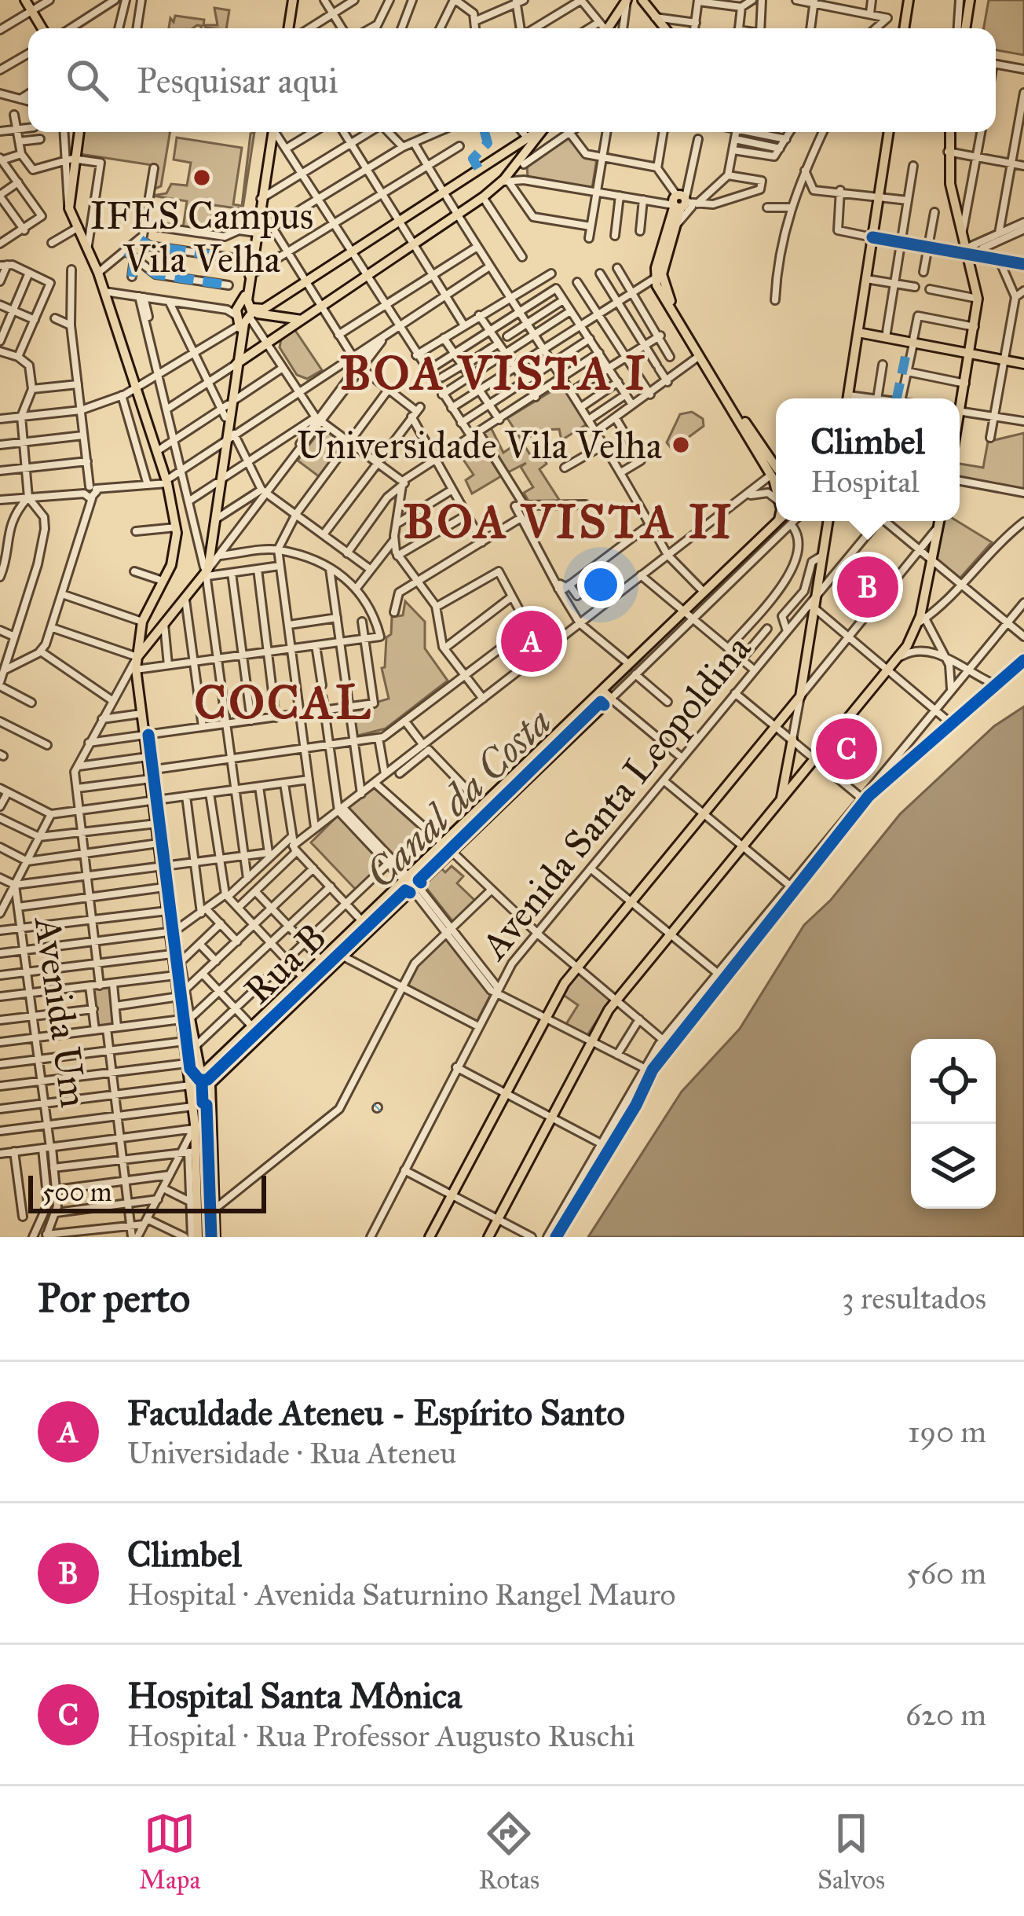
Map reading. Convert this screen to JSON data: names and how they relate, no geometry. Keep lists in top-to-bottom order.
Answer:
{
  "streets": {
    "main road": ["Rua B"],
    "street": ["Avenida Santa Leopoldina", "Avenida Um"]
  },
  "districts": ["BOA VISTA I", "BOA VISTA II", "COCAL"],
  "water": ["Canal da Costa"],
  "places": ["IFES Campus Vila Velha", "Universidade Vila Velha"],
  "scale_bar": "500 m",
  "page": {
    "search": "Pesquisar aqui",
    "popup": ["Climbel", "Hospital"],
    "pins": ["B", "A", "C"],
    "scale": "500 m",
    "heading": ["Por perto", "3 resultados"],
    "list": [
      {
        "mark": "A",
        "name": "Faculdade Ateneu - Espírito Santo",
        "note": "Universidade · Rua Ateneu",
        "value": "190 m"
      },
      {
        "mark": "B",
        "name": "Climbel",
        "note": "Hospital · Avenida Saturnino Rangel Mauro",
        "value": "560 m"
      },
      {
        "mark": "C",
        "name": "Hospital Santa Mônica",
        "note": "Hospital · Rua Professor Augusto Ruschi",
        "value": "620 m"
      }
    ],
    "nav": ["Mapa", "Rotas", "Salvos"]
  }
}
